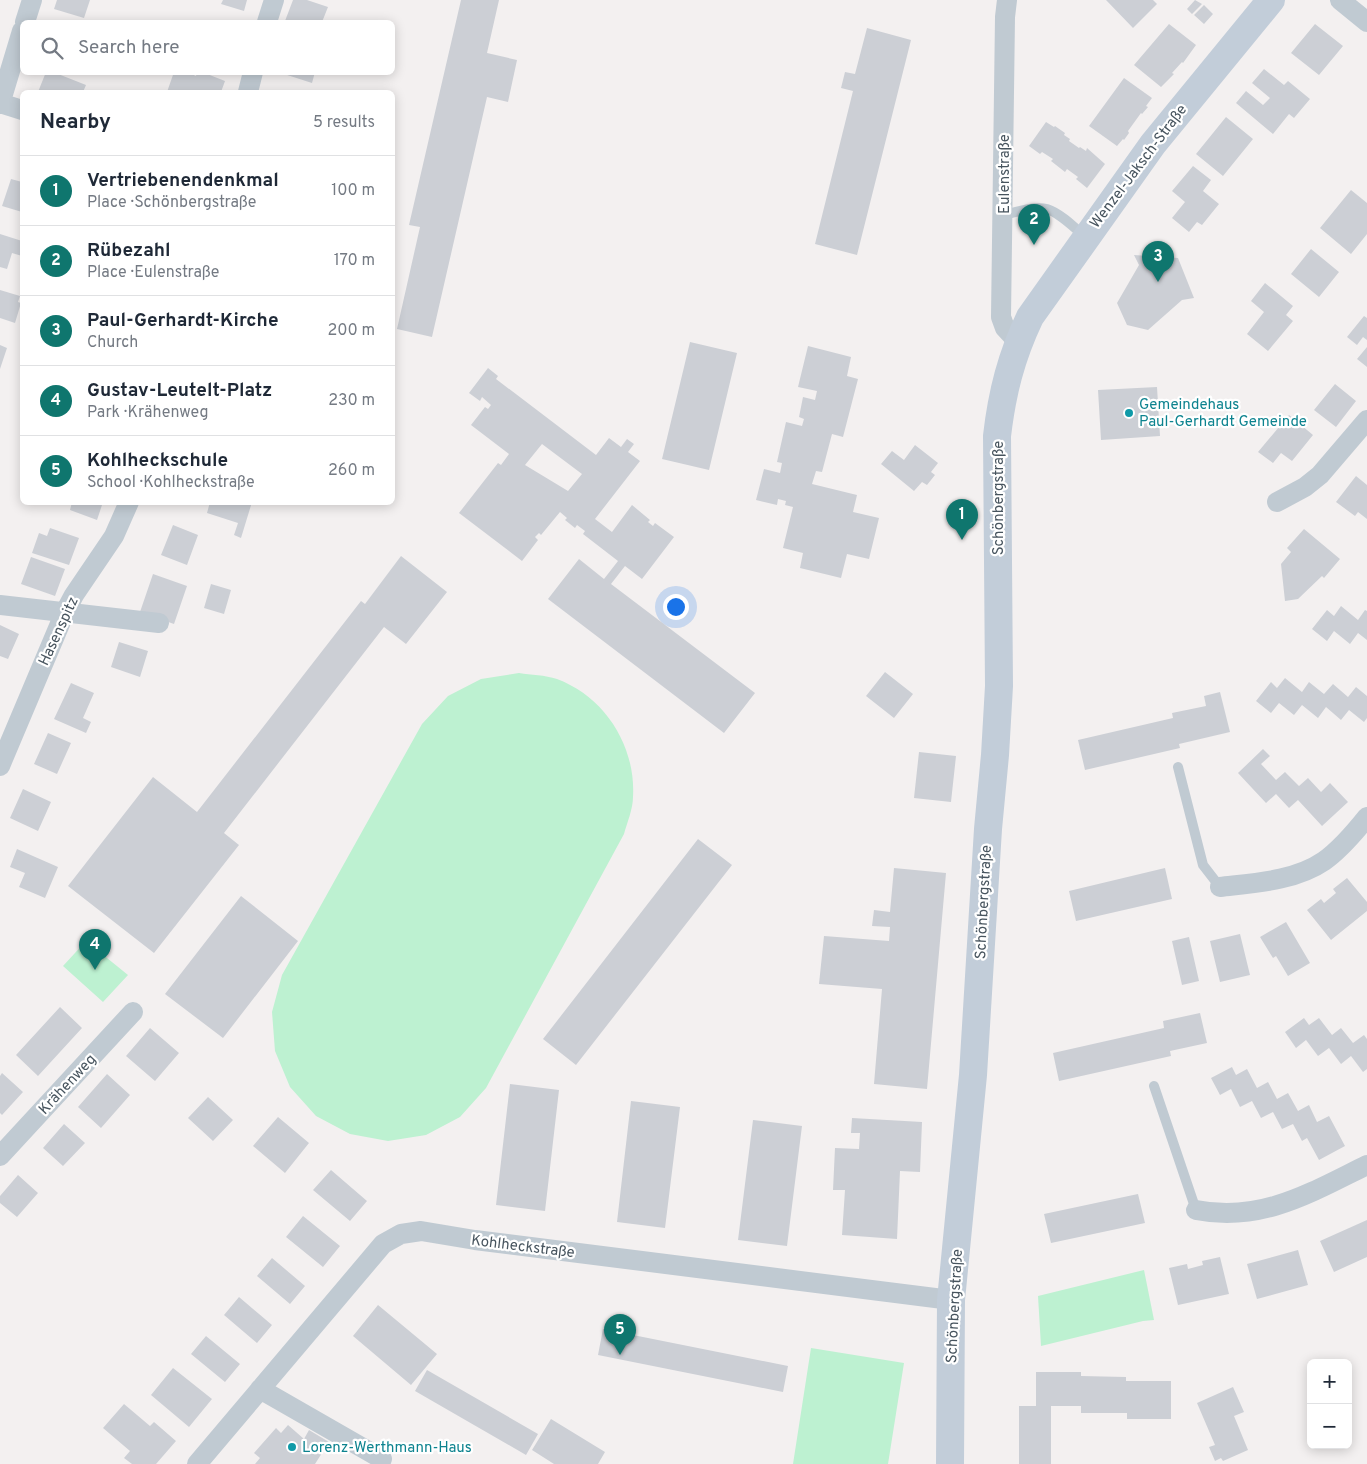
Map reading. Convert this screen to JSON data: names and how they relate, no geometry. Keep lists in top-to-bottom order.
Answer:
{
  "streets": {
    "street": [
      "Wenzel-Jaksch-Straße",
      "Eulenstraße",
      "Schönbergstraße",
      "Hasenspitz",
      "Krähenweg",
      "Kohlheckstraße"
    ]
  },
  "crossings": [
    ["Wenzel-Jaksch-Straße", "Eulenstraße"],
    ["Wenzel-Jaksch-Straße", "Schönbergstraße"],
    ["Eulenstraße", "Schönbergstraße"],
    ["Schönbergstraße", "Kohlheckstraße"]
  ],
  "places": ["Gemeindehaus Paul-Gerhardt Gemeinde", "Lorenz-Werthmann-Haus"],
  "page": {
    "search": "Search here",
    "heading": ["Nearby", "5 results"],
    "list": [
      {
        "mark": "1",
        "name": "Vertriebenendenkmal",
        "note": "Place · Schönbergstraße",
        "value": "100 m"
      },
      {
        "mark": "2",
        "name": "Rübezahl",
        "note": "Place · Eulenstraße",
        "value": "170 m"
      },
      {
        "mark": "3",
        "name": "Paul-Gerhardt-Kirche",
        "note": "Church",
        "value": "200 m"
      },
      {
        "mark": "4",
        "name": "Gustav-Leutelt-Platz",
        "note": "Park · Krähenweg",
        "value": "230 m"
      },
      {
        "mark": "5",
        "name": "Kohlheckschule",
        "note": "School · Kohlheckstraße",
        "value": "260 m"
      }
    ],
    "pins": [
      "2",
      "3",
      "1",
      "4",
      "5"
    ],
    "map_buttons": ["+", "−"]
  }
}
